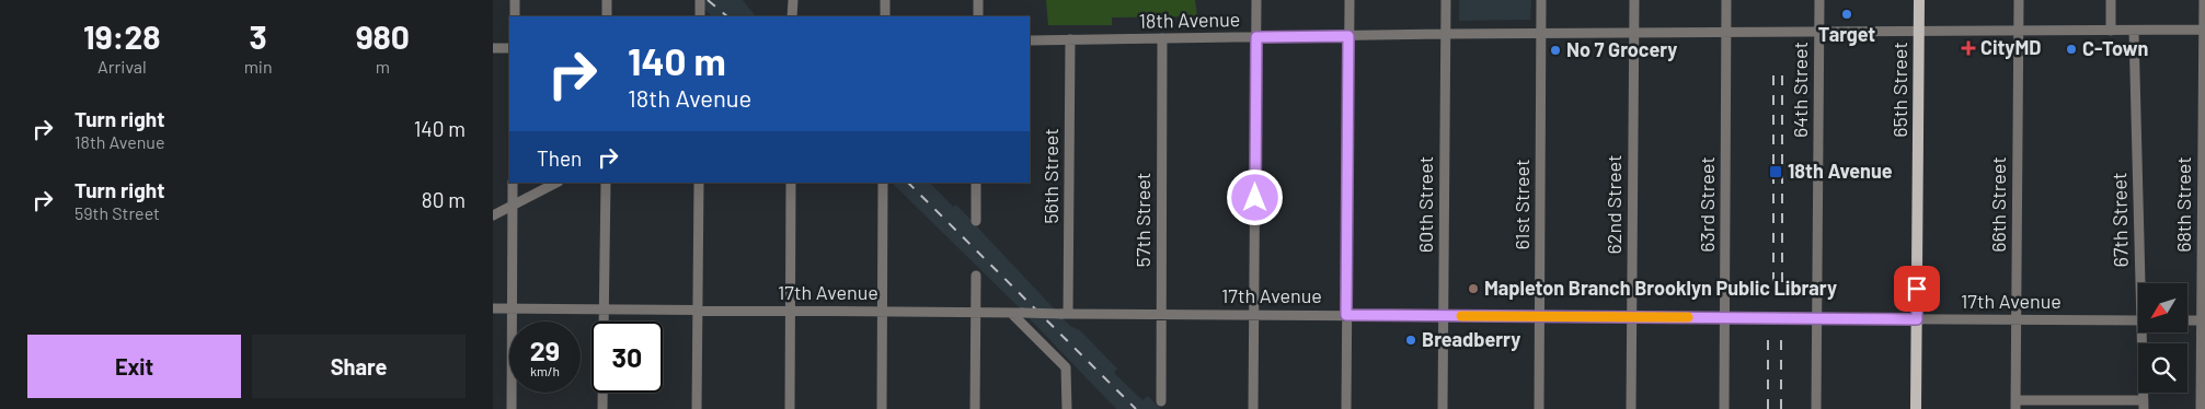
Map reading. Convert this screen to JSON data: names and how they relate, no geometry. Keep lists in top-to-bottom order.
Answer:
{
  "streets": {
    "main road": ["65th Street"],
    "street": [
      "18th Avenue",
      "64th Street",
      "56th Street",
      "60th Street",
      "61st Street",
      "62nd Street",
      "63rd Street",
      "66th Street",
      "68th Street",
      "57th Street",
      "67th Street",
      "17th Avenue"
    ]
  },
  "crossings": [
    ["18th Avenue", "64th Street"],
    ["18th Avenue", "65th Street"],
    ["18th Avenue", "56th Street"],
    ["18th Avenue", "60th Street"],
    ["18th Avenue", "61st Street"],
    ["18th Avenue", "62nd Street"],
    ["18th Avenue", "63rd Street"],
    ["18th Avenue", "66th Street"],
    ["18th Avenue", "68th Street"],
    ["18th Avenue", "57th Street"],
    ["18th Avenue", "67th Street"],
    ["64th Street", "17th Avenue"],
    ["65th Street", "17th Avenue"],
    ["56th Street", "17th Avenue"],
    ["60th Street", "17th Avenue"],
    ["61st Street", "17th Avenue"],
    ["62nd Street", "17th Avenue"],
    ["63rd Street", "17th Avenue"],
    ["66th Street", "17th Avenue"],
    ["57th Street", "17th Avenue"]
  ],
  "places": {
    "other": [
      "Target",
      "C-Town",
      "No 7 Grocery",
      "Mapleton Branch Brooklyn Public Library",
      "Breadberry"
    ],
    "health": ["CityMD"],
    "transit": ["18th Avenue"]
  },
  "north": "bottom left",
  "page": {
    "eta": [
      "19:28",
      "Arrival",
      "3",
      "min",
      "980",
      "m"
    ],
    "turn": ["140 m", "18th Avenue"],
    "list": [
      {
        "name": "Turn right",
        "note": "18th Avenue",
        "value": "140 m"
      },
      {
        "name": "Turn right",
        "note": "59th Street",
        "value": "80 m"
      }
    ],
    "then": "Then",
    "speed": "29 km/h",
    "limit": "30",
    "buttons": ["Exit", "Share"]
  }
}
